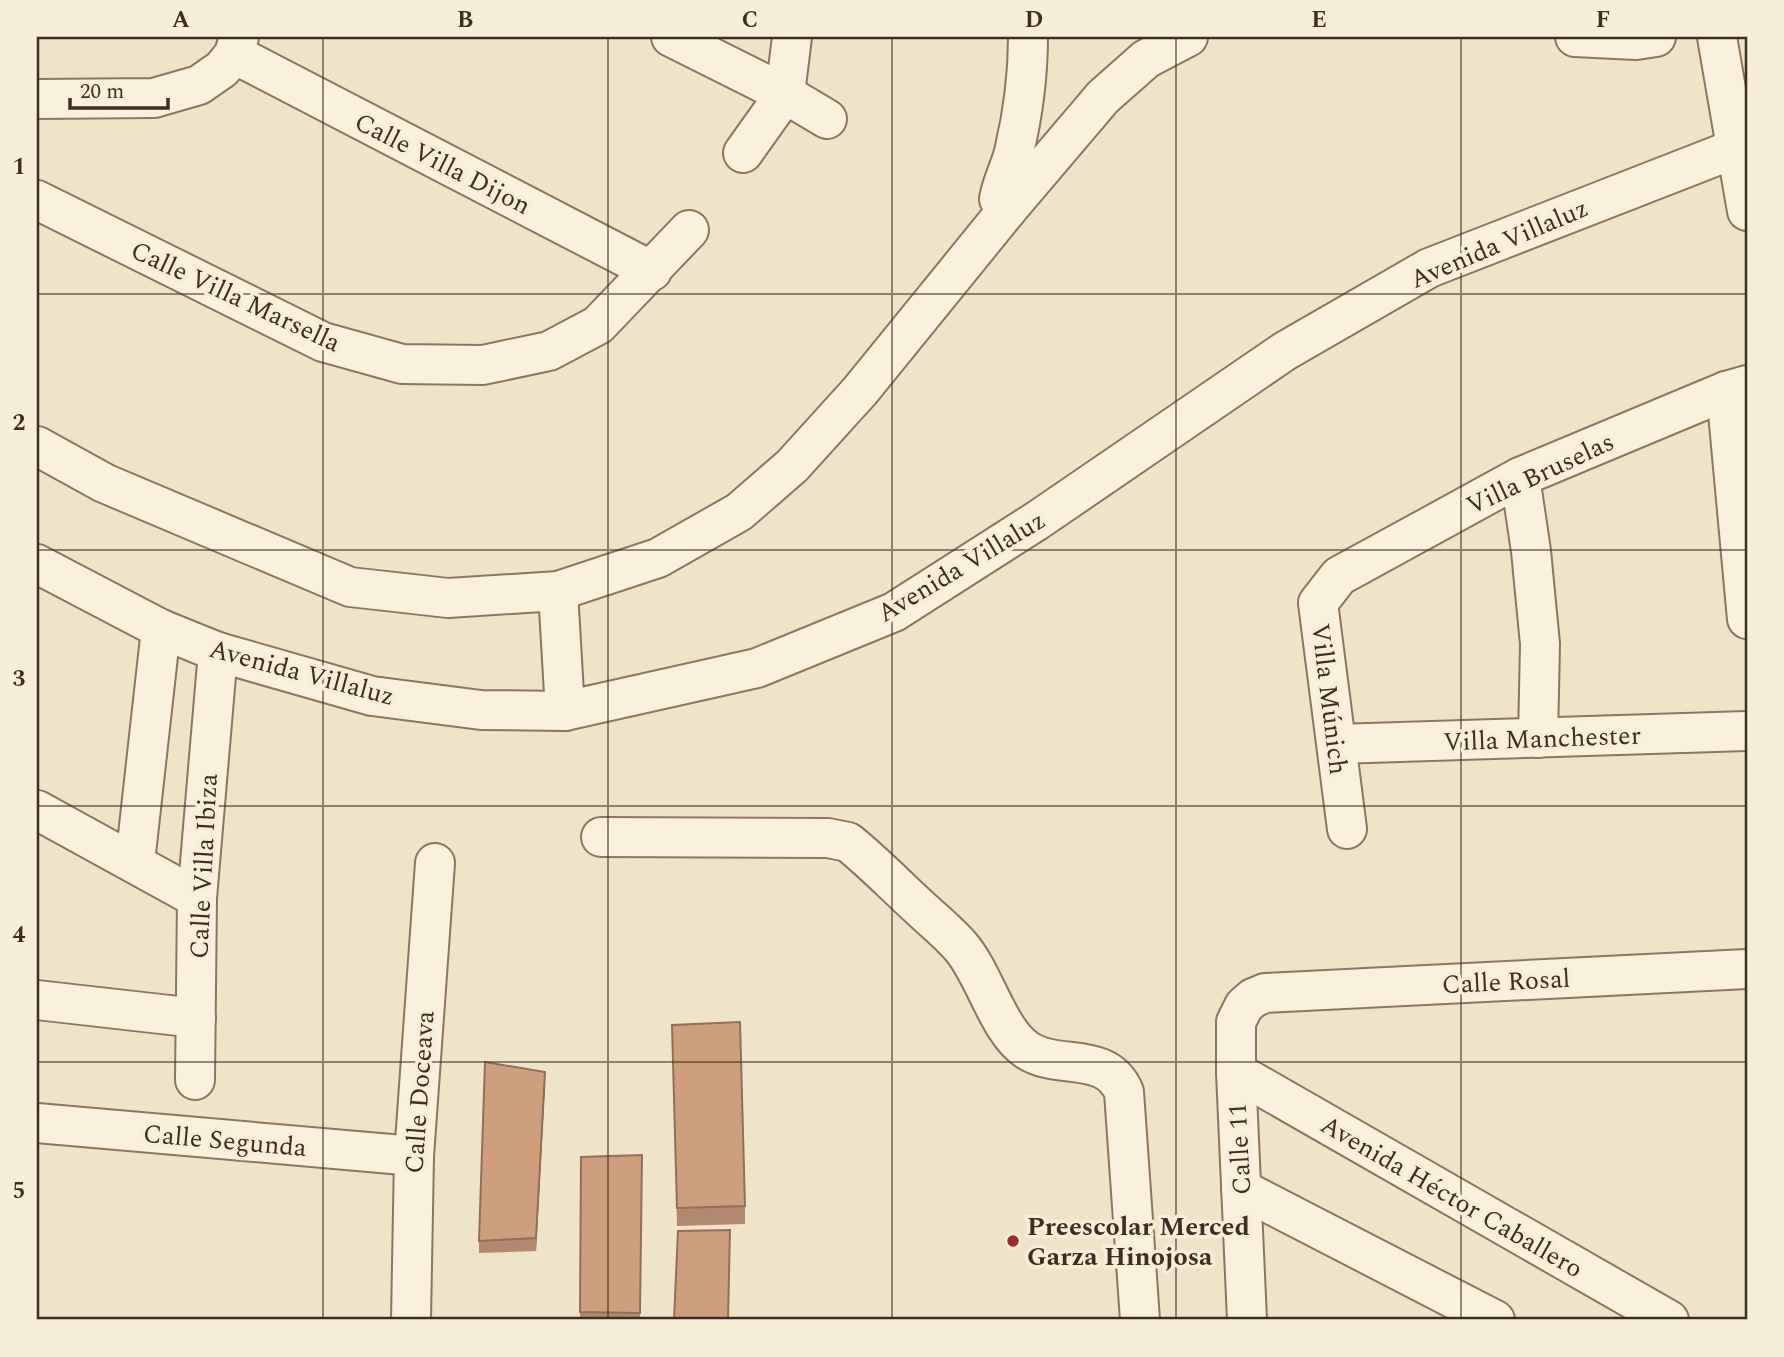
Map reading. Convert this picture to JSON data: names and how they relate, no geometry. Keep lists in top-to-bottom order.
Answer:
{
  "streets": {
    "street": [
      "Calle Villa Dijon",
      "Avenida Villaluz",
      "Calle Villa Marsella",
      "Villa Bruselas",
      "Villa Múnich",
      "Villa Manchester",
      "Calle Villa Ibiza",
      "Calle Rosal",
      "Calle Doceava",
      "Calle Segunda",
      "Calle 11",
      "Avenida Héctor Caballero"
    ]
  },
  "crossings": [
    ["Calle Villa Dijon", "Calle Villa Marsella"],
    ["Avenida Villaluz", "Calle Villa Ibiza"],
    ["Villa Bruselas", "Villa Múnich"],
    ["Villa Múnich", "Villa Manchester"],
    ["Calle Rosal", "Calle 11"],
    ["Calle Doceava", "Calle Segunda"],
    ["Calle 11", "Avenida Héctor Caballero"]
  ],
  "places": ["Preescolar Merced Garza Hinojosa"],
  "scale_bar": "20 m",
  "grid": {
    "columns": [
      "A",
      "B",
      "C",
      "D",
      "E",
      "F"
    ],
    "rows": [
      "1",
      "2",
      "3",
      "4",
      "5"
    ]
  }
}
